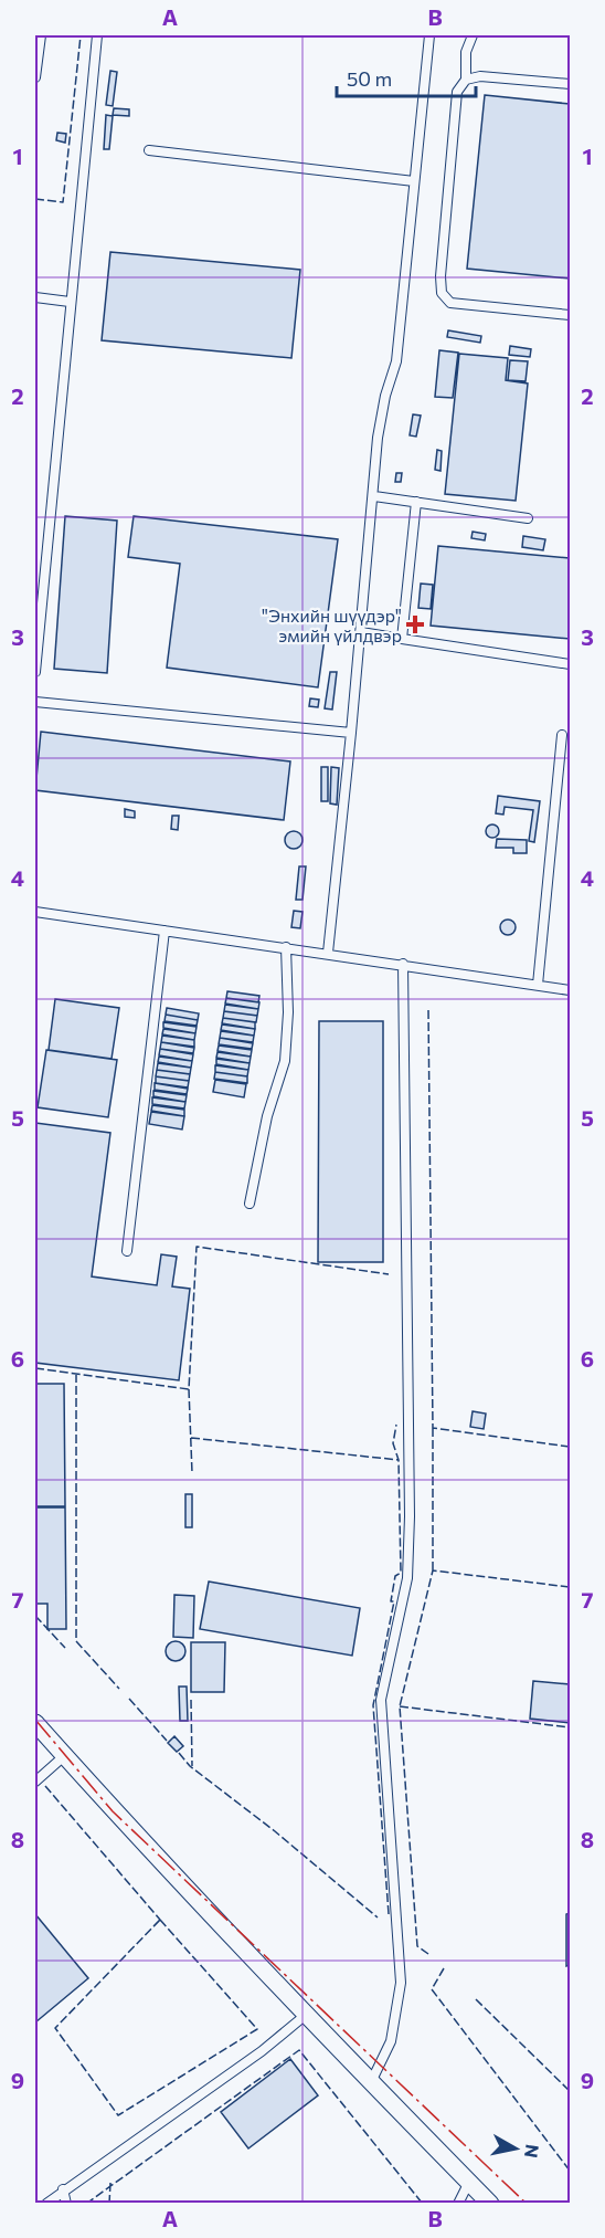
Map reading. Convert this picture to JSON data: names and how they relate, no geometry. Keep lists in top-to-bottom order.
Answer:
{
  "places": {
    "health": ["\"Энхийн шүүдэр\" эмийн үйлдвэр"]
  },
  "scale_bar": "50 m",
  "north": "right",
  "grid": {
    "columns": ["A", "B"],
    "rows": [
      "1",
      "2",
      "3",
      "4",
      "5",
      "6",
      "7",
      "8",
      "9"
    ]
  }
}
